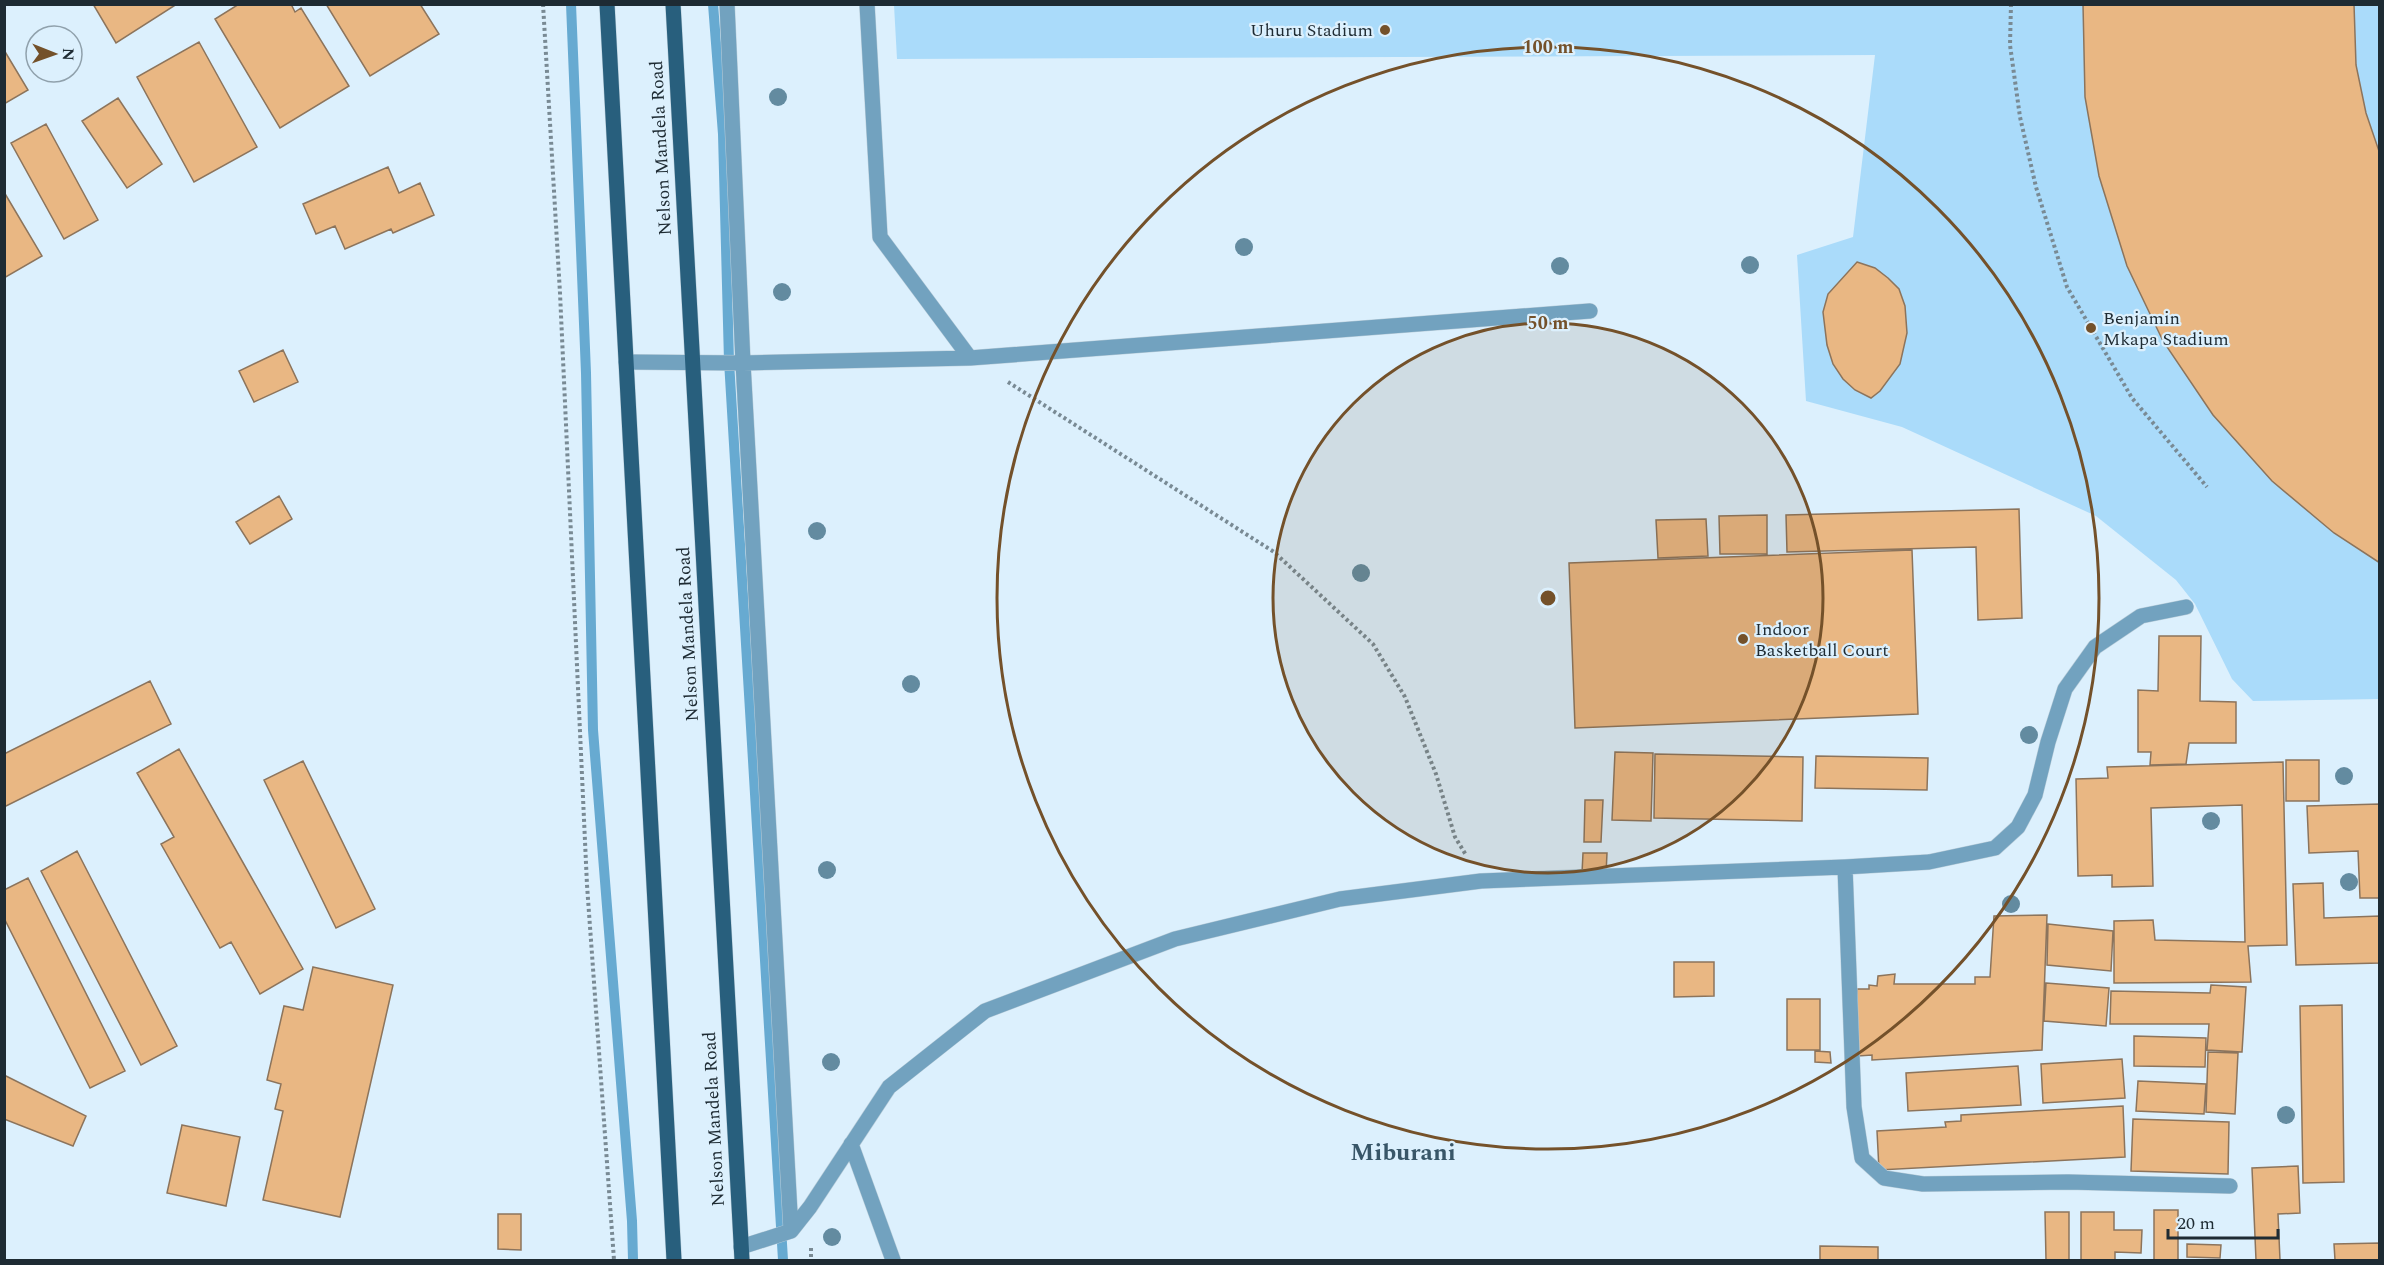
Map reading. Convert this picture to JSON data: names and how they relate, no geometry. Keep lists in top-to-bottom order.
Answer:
{
  "streets": {
    "main road": ["Nelson Mandela Road"]
  },
  "districts": ["Miburani"],
  "places": ["Uhuru Stadium", "Benjamin Mkapa Stadium", "Indoor Basketball Court"],
  "scale_bar": "20 m",
  "north": "right",
  "rings": ["100 m", "50 m"]
}
